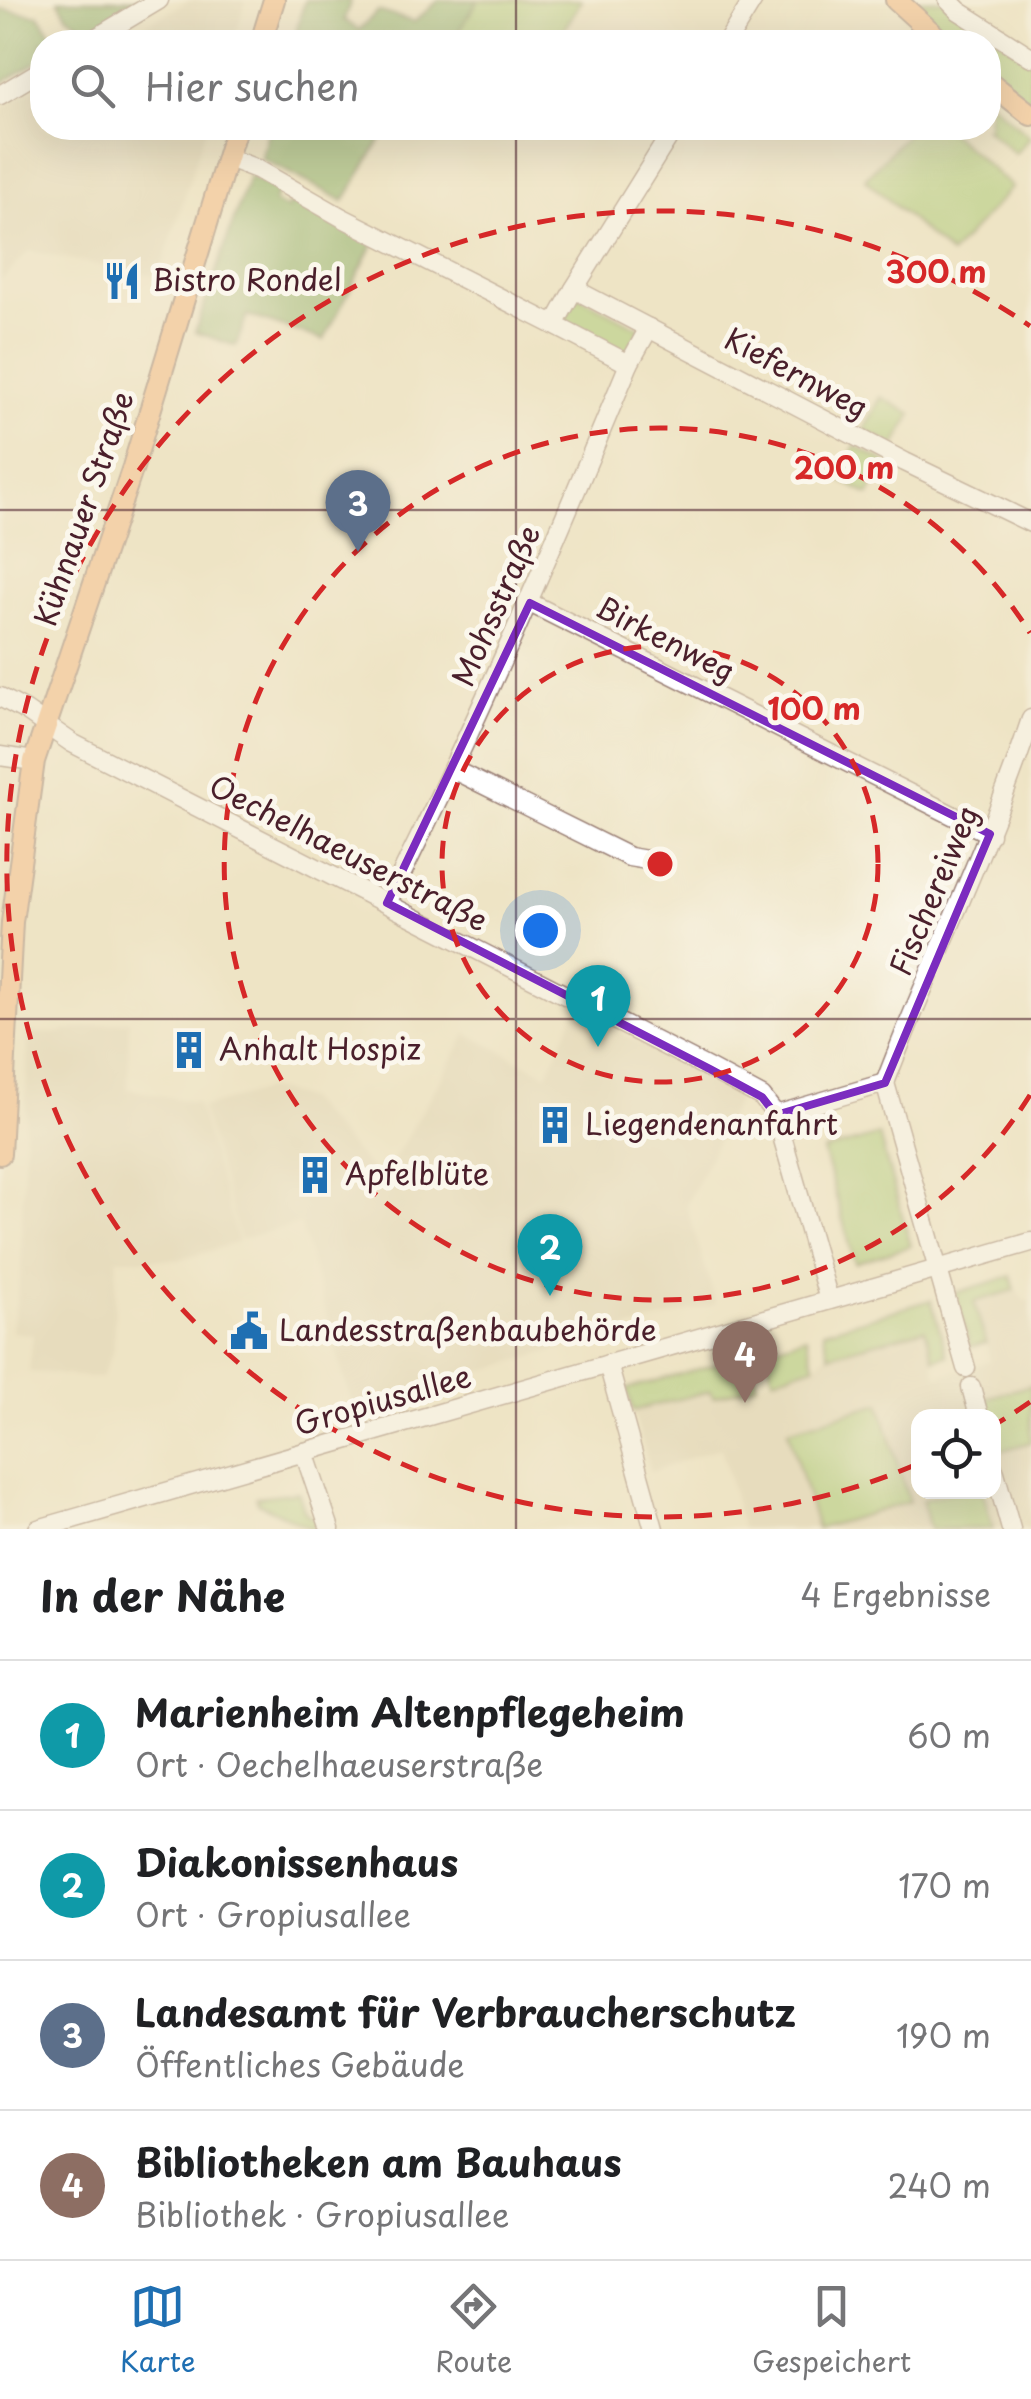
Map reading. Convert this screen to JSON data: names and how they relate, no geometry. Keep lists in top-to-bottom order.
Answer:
{
  "streets": {
    "main road": ["Kühnauer Straße"],
    "street": [
      "Kiefernweg",
      "Mohsstraße",
      "Birkenweg",
      "Oechelhaeuserstraße",
      "Fischereiweg",
      "Gropiusallee"
    ]
  },
  "crossings": [
    ["Kiefernweg", "Mohsstraße"],
    ["Kühnauer Straße", "Oechelhaeuserstraße"],
    ["Mohsstraße", "Birkenweg"],
    ["Mohsstraße", "Oechelhaeuserstraße"],
    ["Birkenweg", "Fischereiweg"]
  ],
  "places": {
    "restaurant": ["Bistro Rondel"],
    "building": ["Anhalt Hospiz", "Liegendenanfahrt", "Apfelblüte"],
    "public building": ["Landesstraßenbaubehörde"]
  },
  "page": {
    "search": "Hier suchen",
    "pins": [
      "3",
      "1",
      "2",
      "4"
    ],
    "heading": ["In der Nähe", "4 Ergebnisse"],
    "list": [
      {
        "mark": "1",
        "name": "Marienheim Altenpflegeheim",
        "note": "Ort · Oechelhaeuserstraße",
        "value": "60 m"
      },
      {
        "mark": "2",
        "name": "Diakonissenhaus",
        "note": "Ort · Gropiusallee",
        "value": "170 m"
      },
      {
        "mark": "3",
        "name": "Landesamt für Verbraucherschutz",
        "note": "Öffentliches Gebäude",
        "value": "190 m"
      },
      {
        "mark": "4",
        "name": "Bibliotheken am Bauhaus",
        "note": "Bibliothek · Gropiusallee",
        "value": "240 m"
      }
    ],
    "nav": ["Karte", "Route", "Gespeichert"]
  },
  "rings": ["300 m", "200 m", "100 m"]
}
